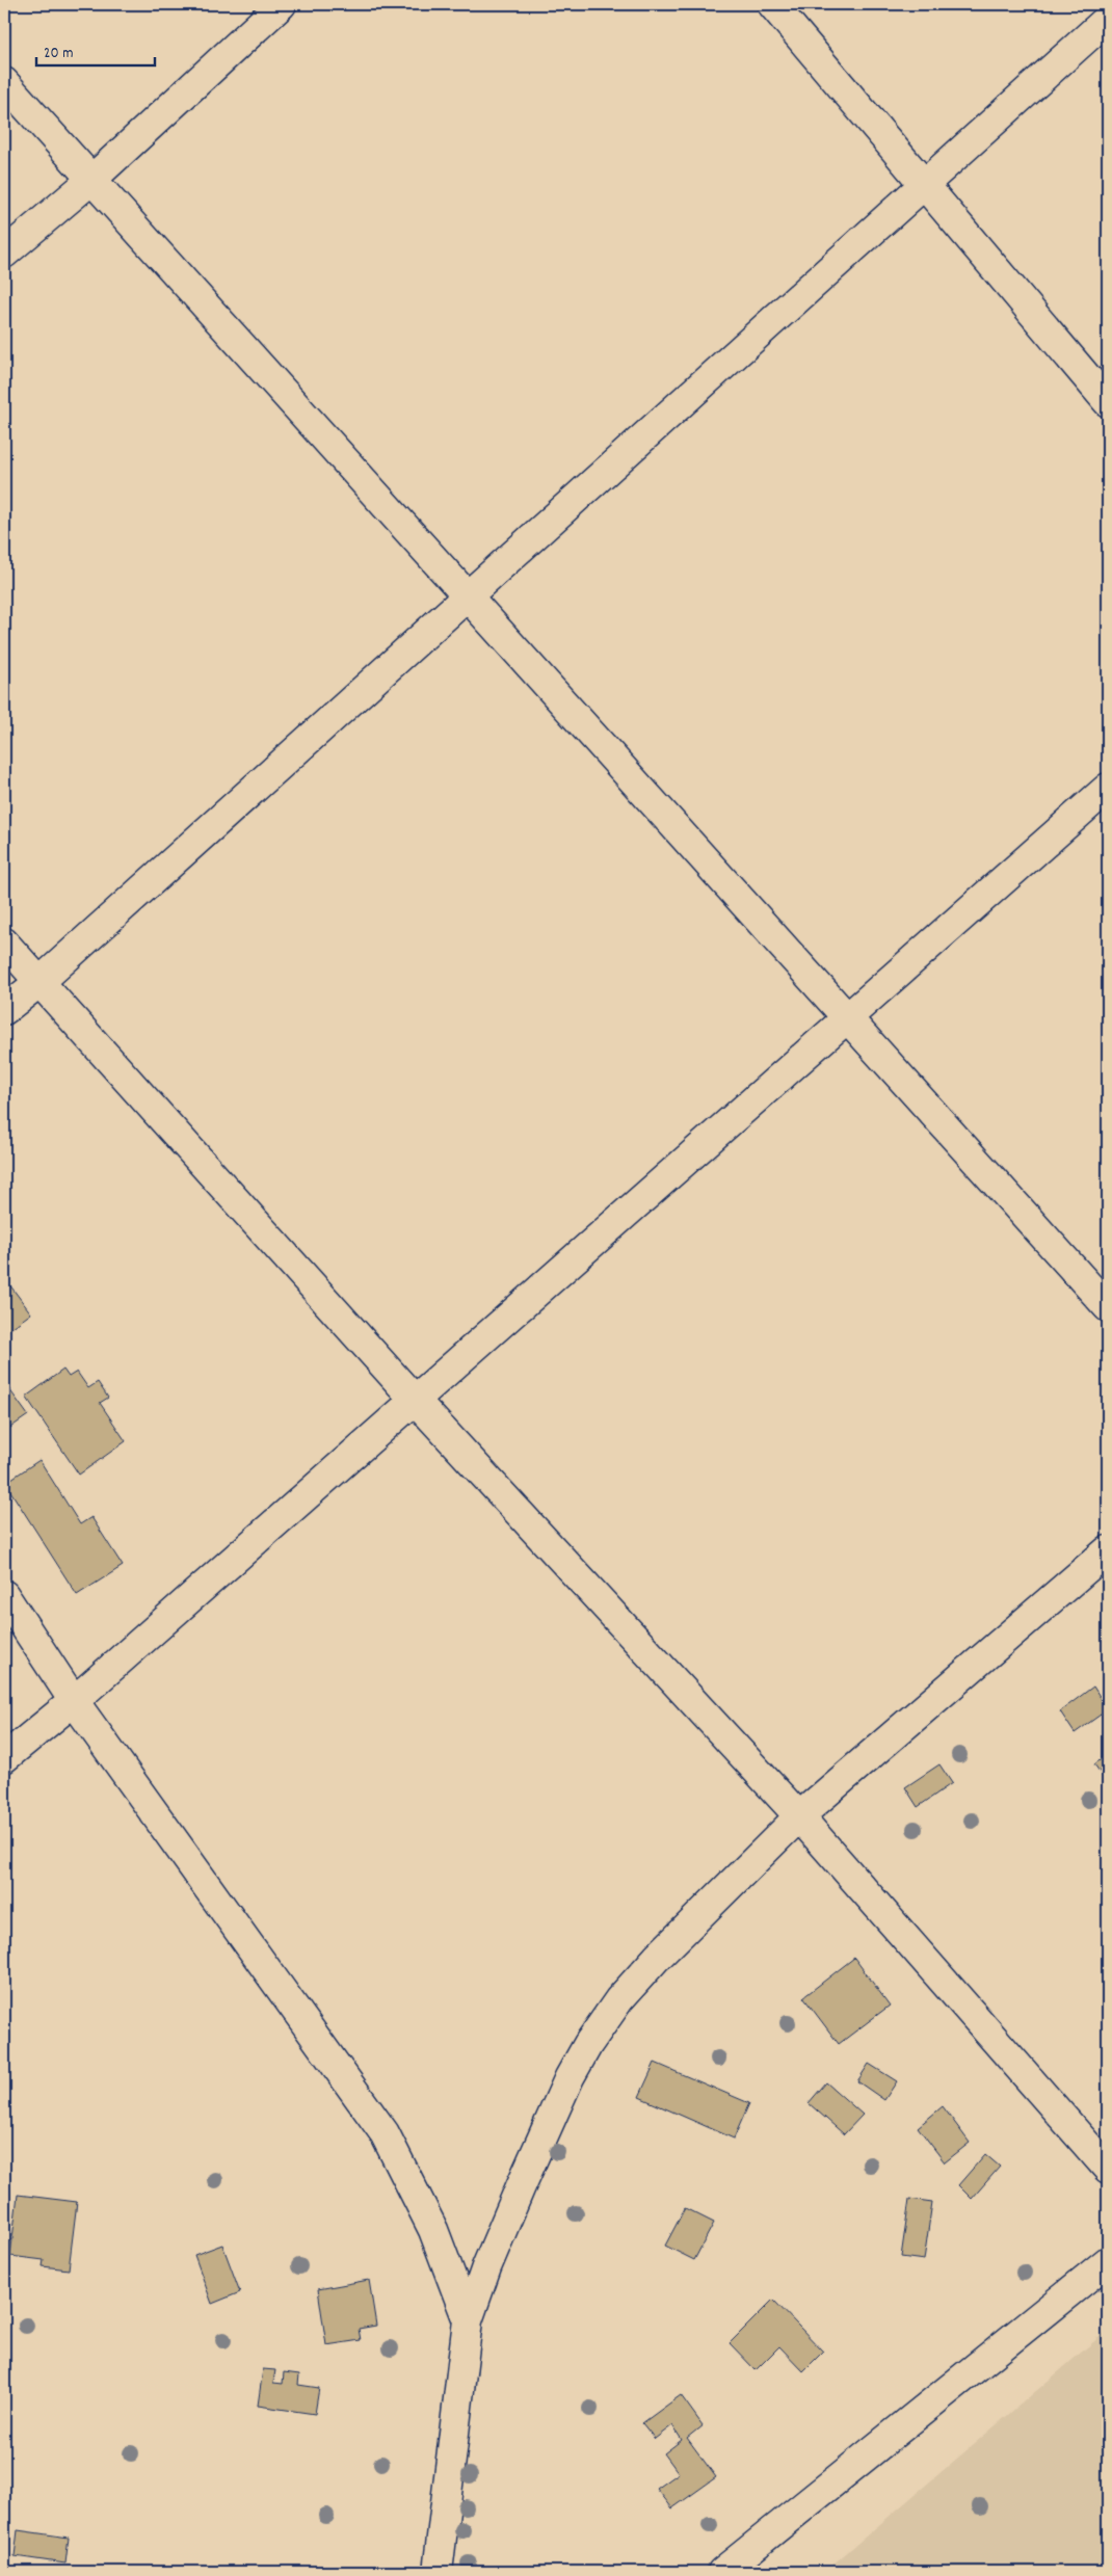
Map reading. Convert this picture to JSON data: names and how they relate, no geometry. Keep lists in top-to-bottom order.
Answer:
{
  "scale_bar": "20 m"
}
